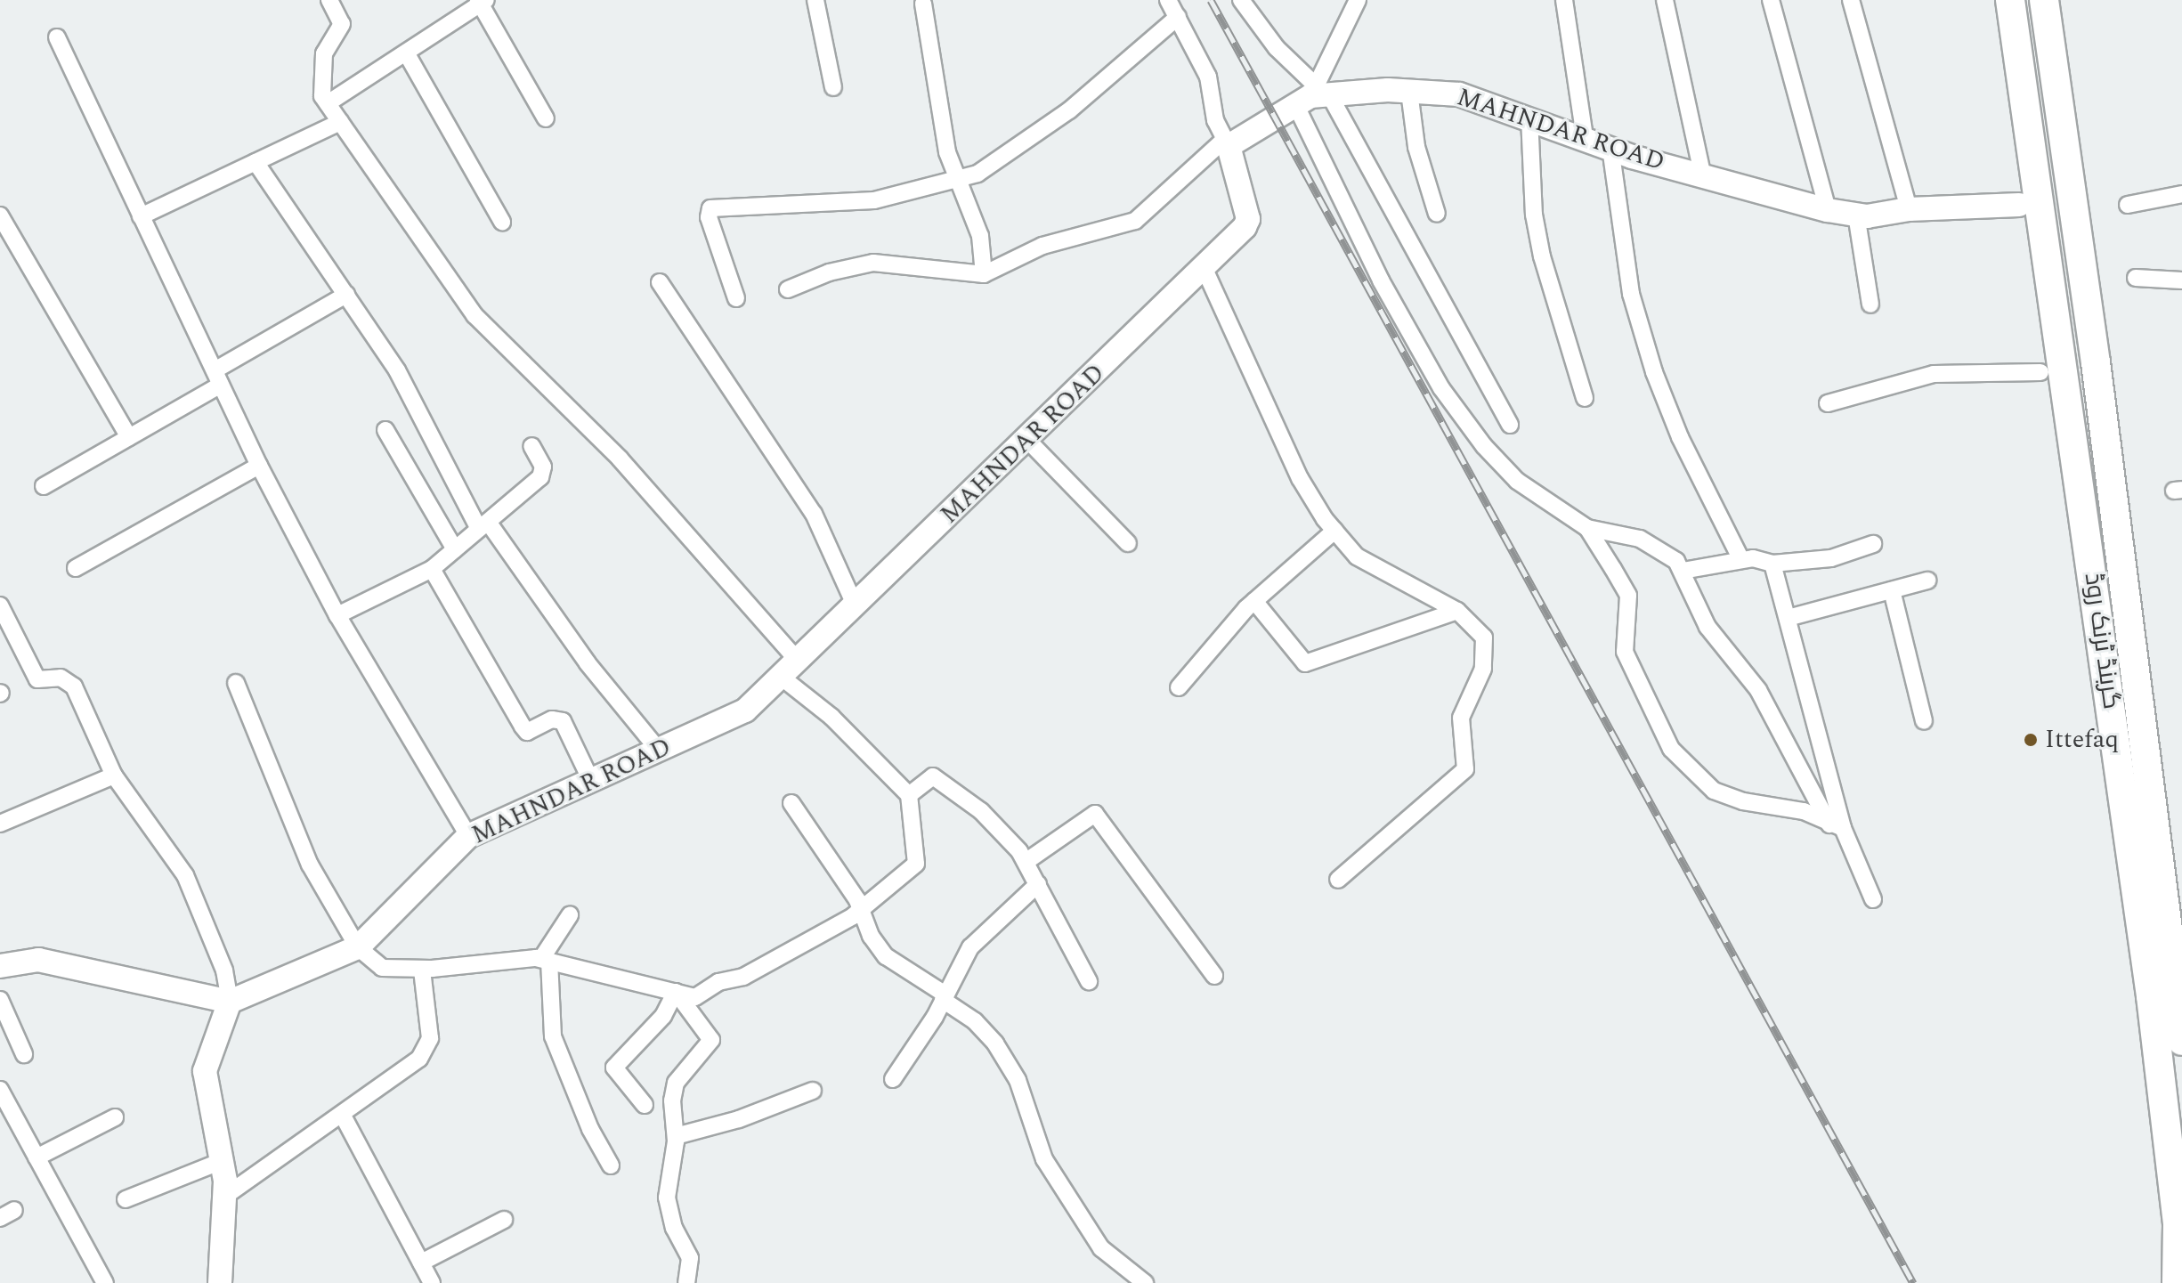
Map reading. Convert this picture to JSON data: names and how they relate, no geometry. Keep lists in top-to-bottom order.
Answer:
{
  "streets": {
    "highway": ["گرینڈ ٹرنک روڈ"],
    "street": ["MAHNDAR ROAD"]
  },
  "places": ["Ittefaq"]
}
